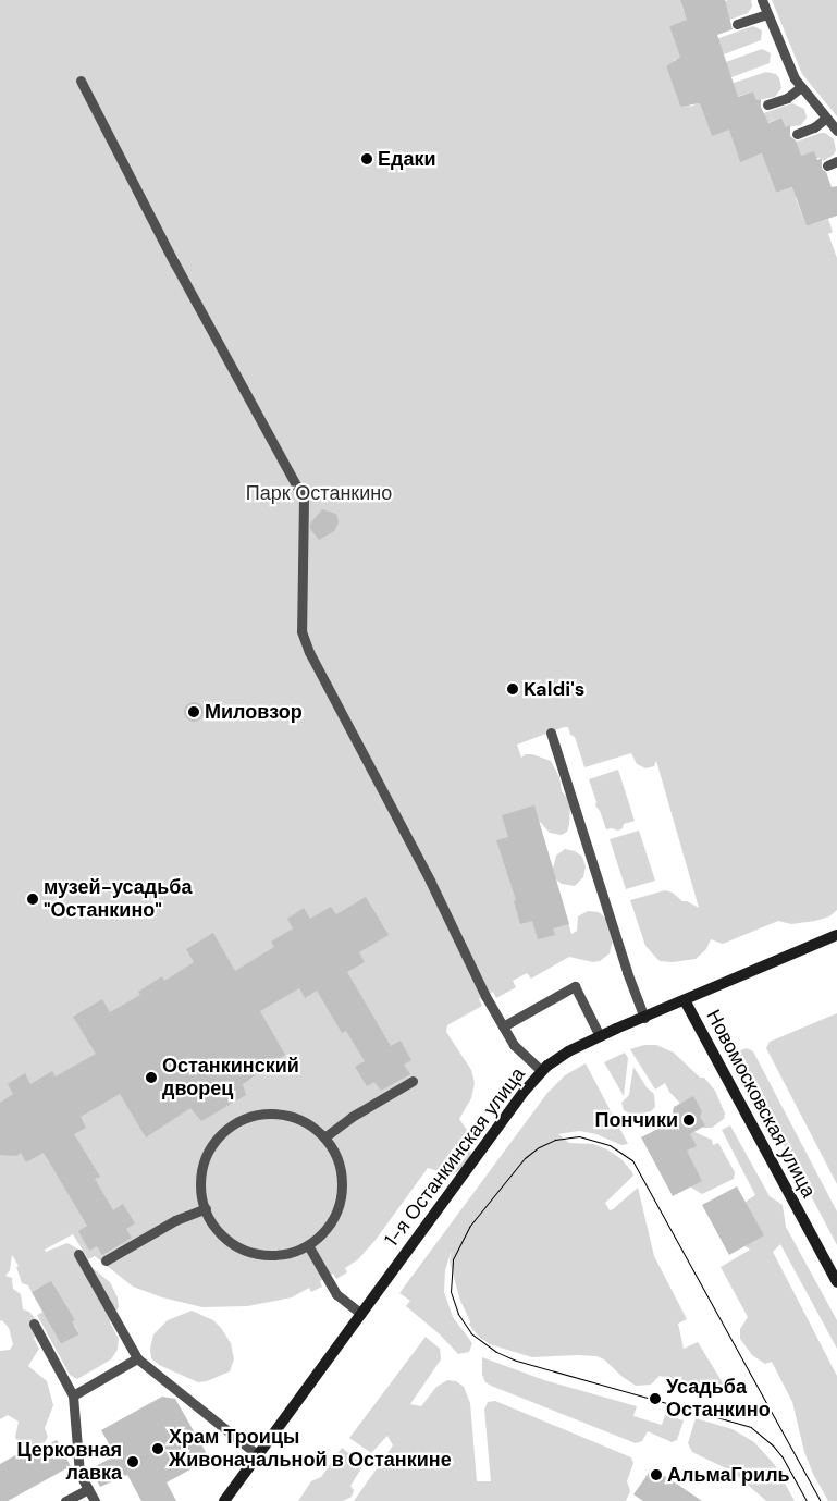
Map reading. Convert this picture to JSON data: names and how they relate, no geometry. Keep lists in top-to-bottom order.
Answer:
{
  "streets": {
    "street": ["Новомосковская улица", "1-я Останкинская улица"]
  },
  "crossings": [
    ["Новомосковская улица", "1-я Останкинская улица"]
  ],
  "parks": ["Парк Останкино"],
  "places": [
    "Едаки",
    "Kaldi's",
    "Миловзор",
    "музей-усадьба \"Останкино\"",
    "Останкинский дворец",
    "Пончики",
    "Усадьба Останкино",
    "Храм Троицы Живоначальной в Останкине",
    "Церковная лавка",
    "АльмаГриль"
  ]
}
